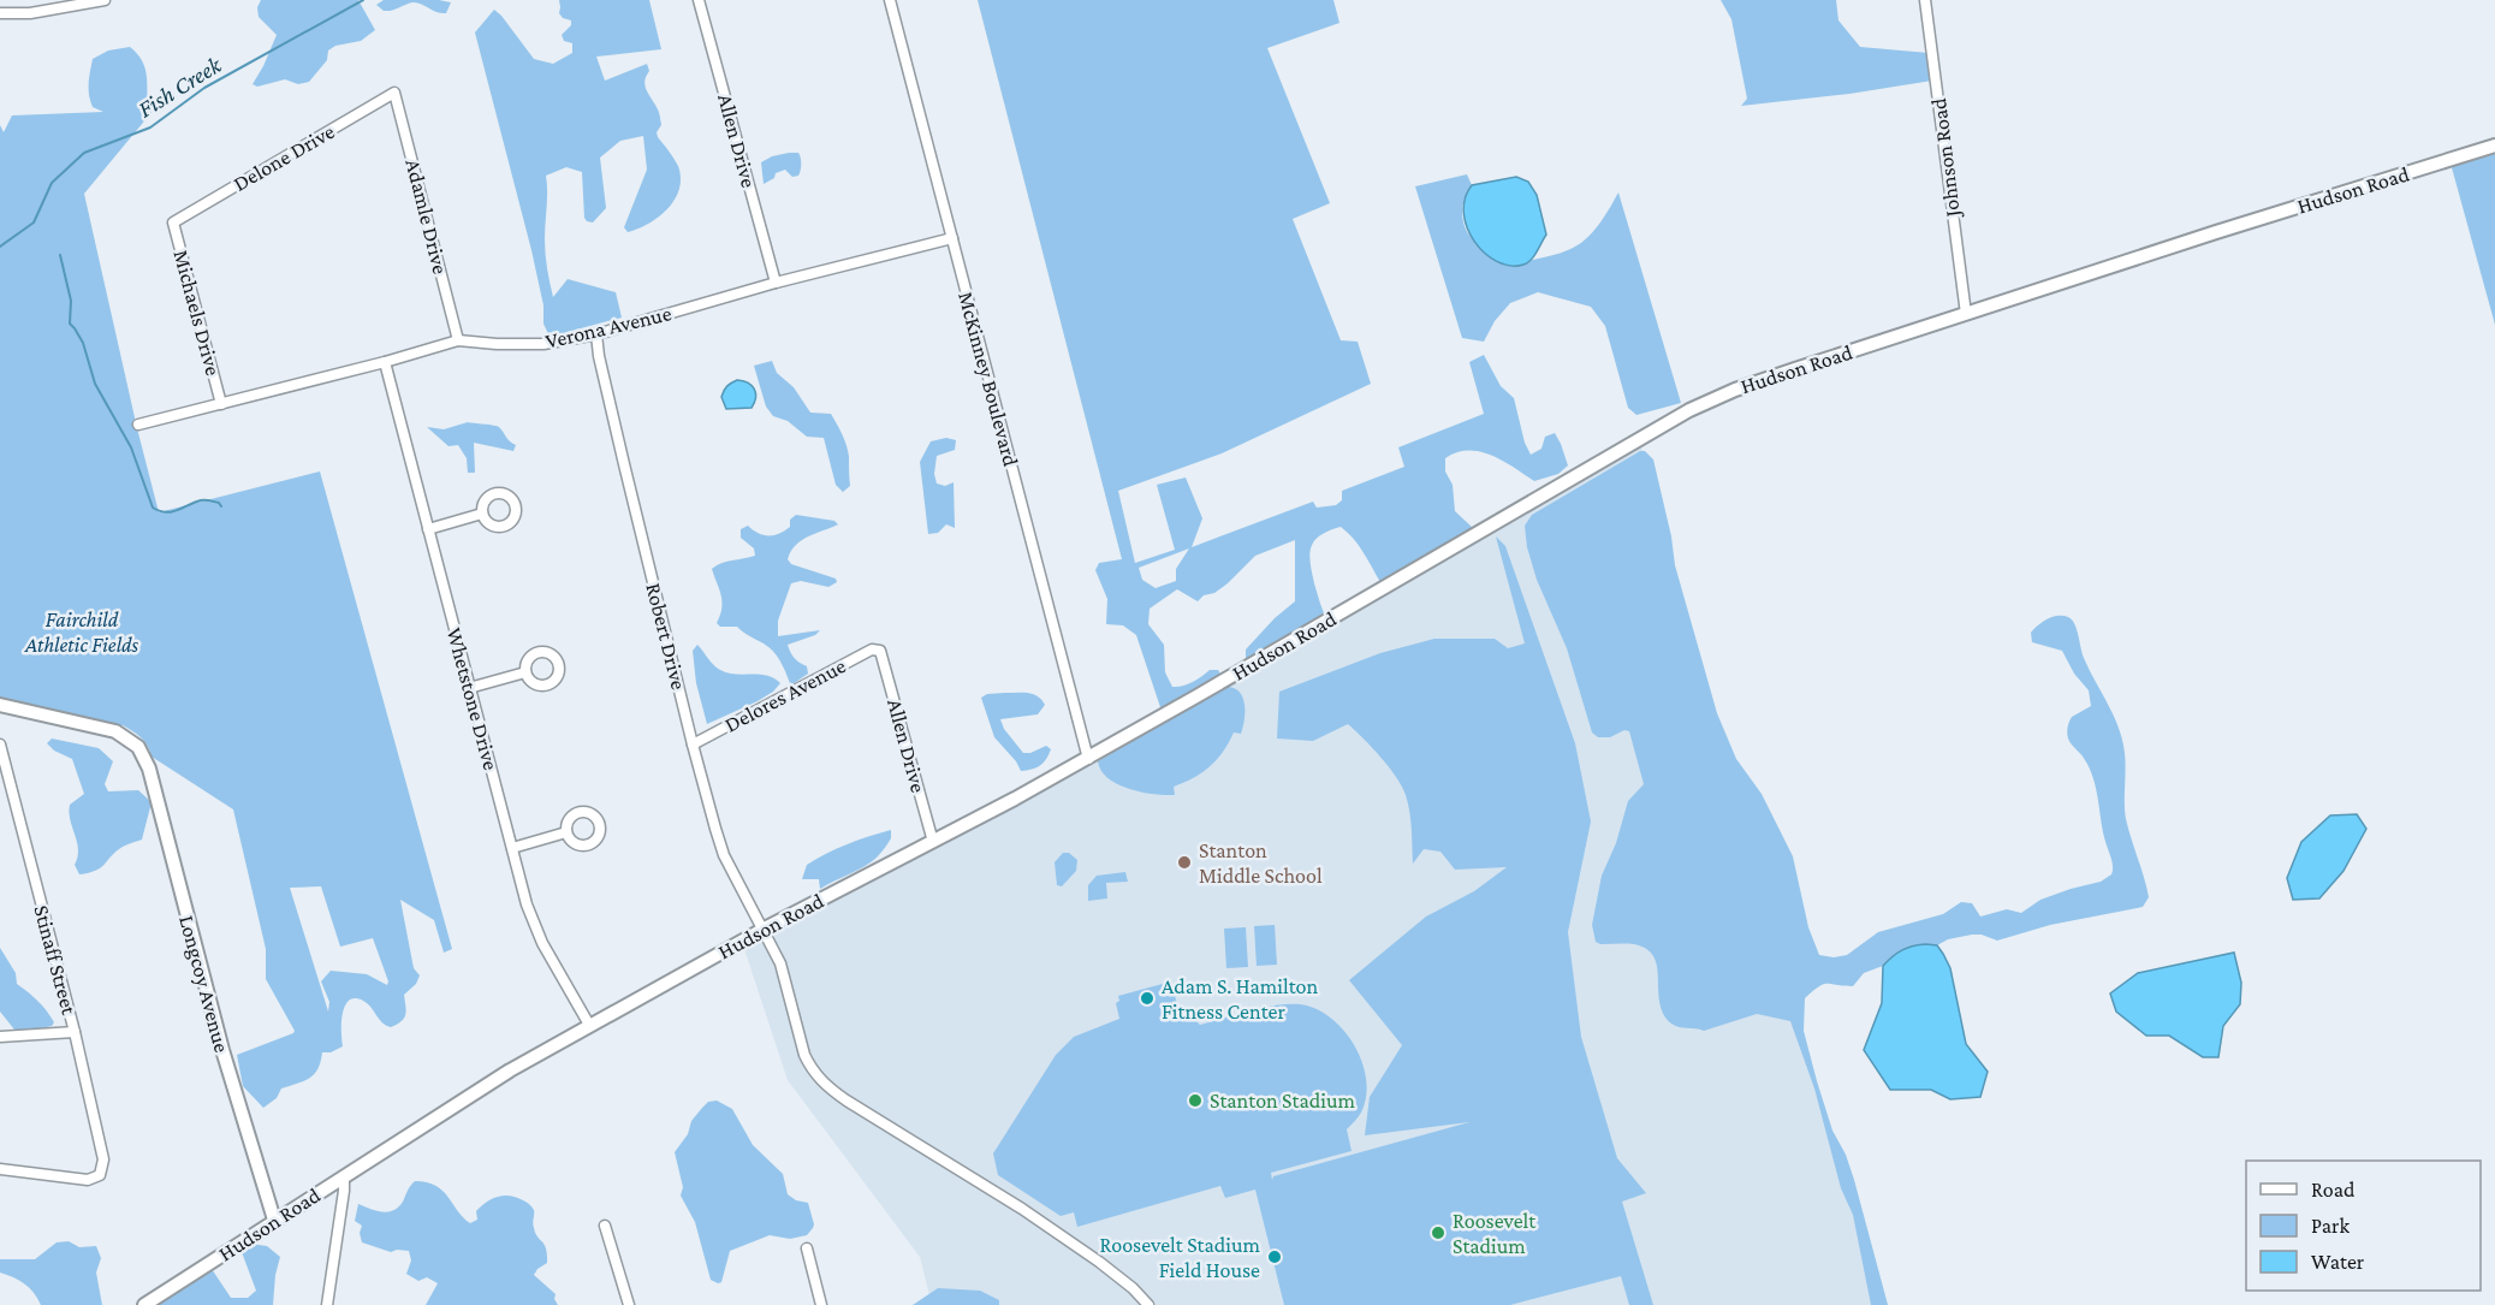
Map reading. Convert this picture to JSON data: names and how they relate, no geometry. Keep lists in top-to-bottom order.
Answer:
{
  "streets": {
    "street": [
      "Allen Drive",
      "Delone Drive",
      "Johnson Road",
      "Hudson Road",
      "Adamle Drive",
      "Michaels Drive",
      "Verona Avenue",
      "McKinney Boulevard",
      "Robert Drive",
      "Delores Avenue",
      "Whetstone Drive",
      "Stinaff Street",
      "Longcoy Avenue"
    ]
  },
  "crossings": [
    ["Allen Drive", "Hudson Road"],
    ["Allen Drive", "Verona Avenue"],
    ["Allen Drive", "Delores Avenue"],
    ["Delone Drive", "Adamle Drive"],
    ["Delone Drive", "Michaels Drive"],
    ["Johnson Road", "Hudson Road"],
    ["Hudson Road", "McKinney Boulevard"],
    ["Hudson Road", "Robert Drive"],
    ["Hudson Road", "Whetstone Drive"],
    ["Hudson Road", "Longcoy Avenue"],
    ["Adamle Drive", "Verona Avenue"],
    ["Michaels Drive", "Verona Avenue"],
    ["Verona Avenue", "McKinney Boulevard"],
    ["Verona Avenue", "Robert Drive"],
    ["Verona Avenue", "Whetstone Drive"],
    ["Robert Drive", "Delores Avenue"]
  ],
  "water": ["Fish Creek"],
  "parks": ["Fairchild Athletic Fields"],
  "places": [
    "Stanton Middle School",
    "Adam S. Hamilton Fitness Center",
    "Stanton Stadium",
    "Roosevelt Stadium",
    "Roosevelt Stadium Field House"
  ],
  "legend": ["Road", "Park", "Water"]
}
